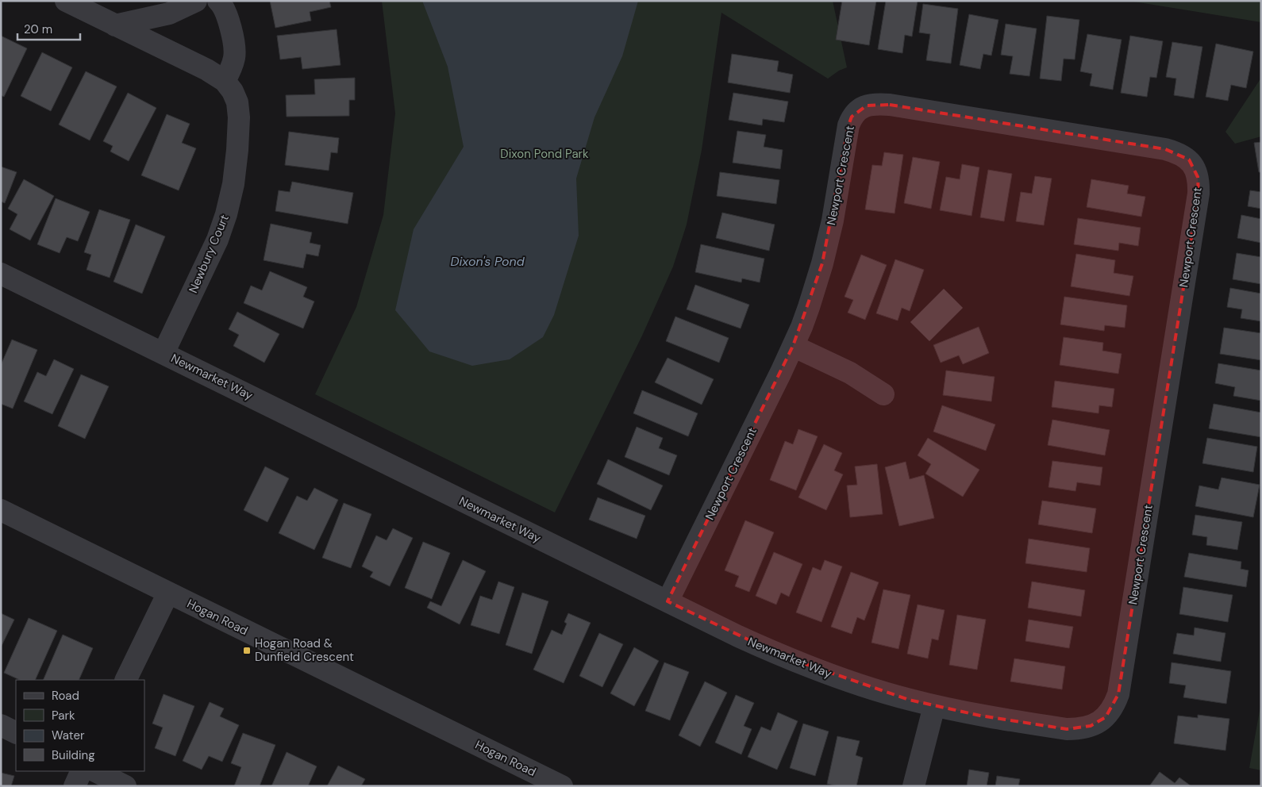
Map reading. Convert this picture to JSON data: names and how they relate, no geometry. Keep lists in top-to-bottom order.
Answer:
{
  "streets": {
    "street": [
      "Newport Crescent",
      "Newbury Court",
      "Newmarket Way",
      "Hogan Road"
    ]
  },
  "crossings": [
    ["Newport Crescent", "Newmarket Way"],
    ["Newbury Court", "Newmarket Way"]
  ],
  "water": ["Dixon's Pond"],
  "parks": ["Dixon Pond Park"],
  "places": {
    "transit": ["Hogan Road & Dunfield Crescent"]
  },
  "legend": [
    "Road",
    "Park",
    "Water",
    "Building"
  ],
  "scale_bar": "20 m"
}
